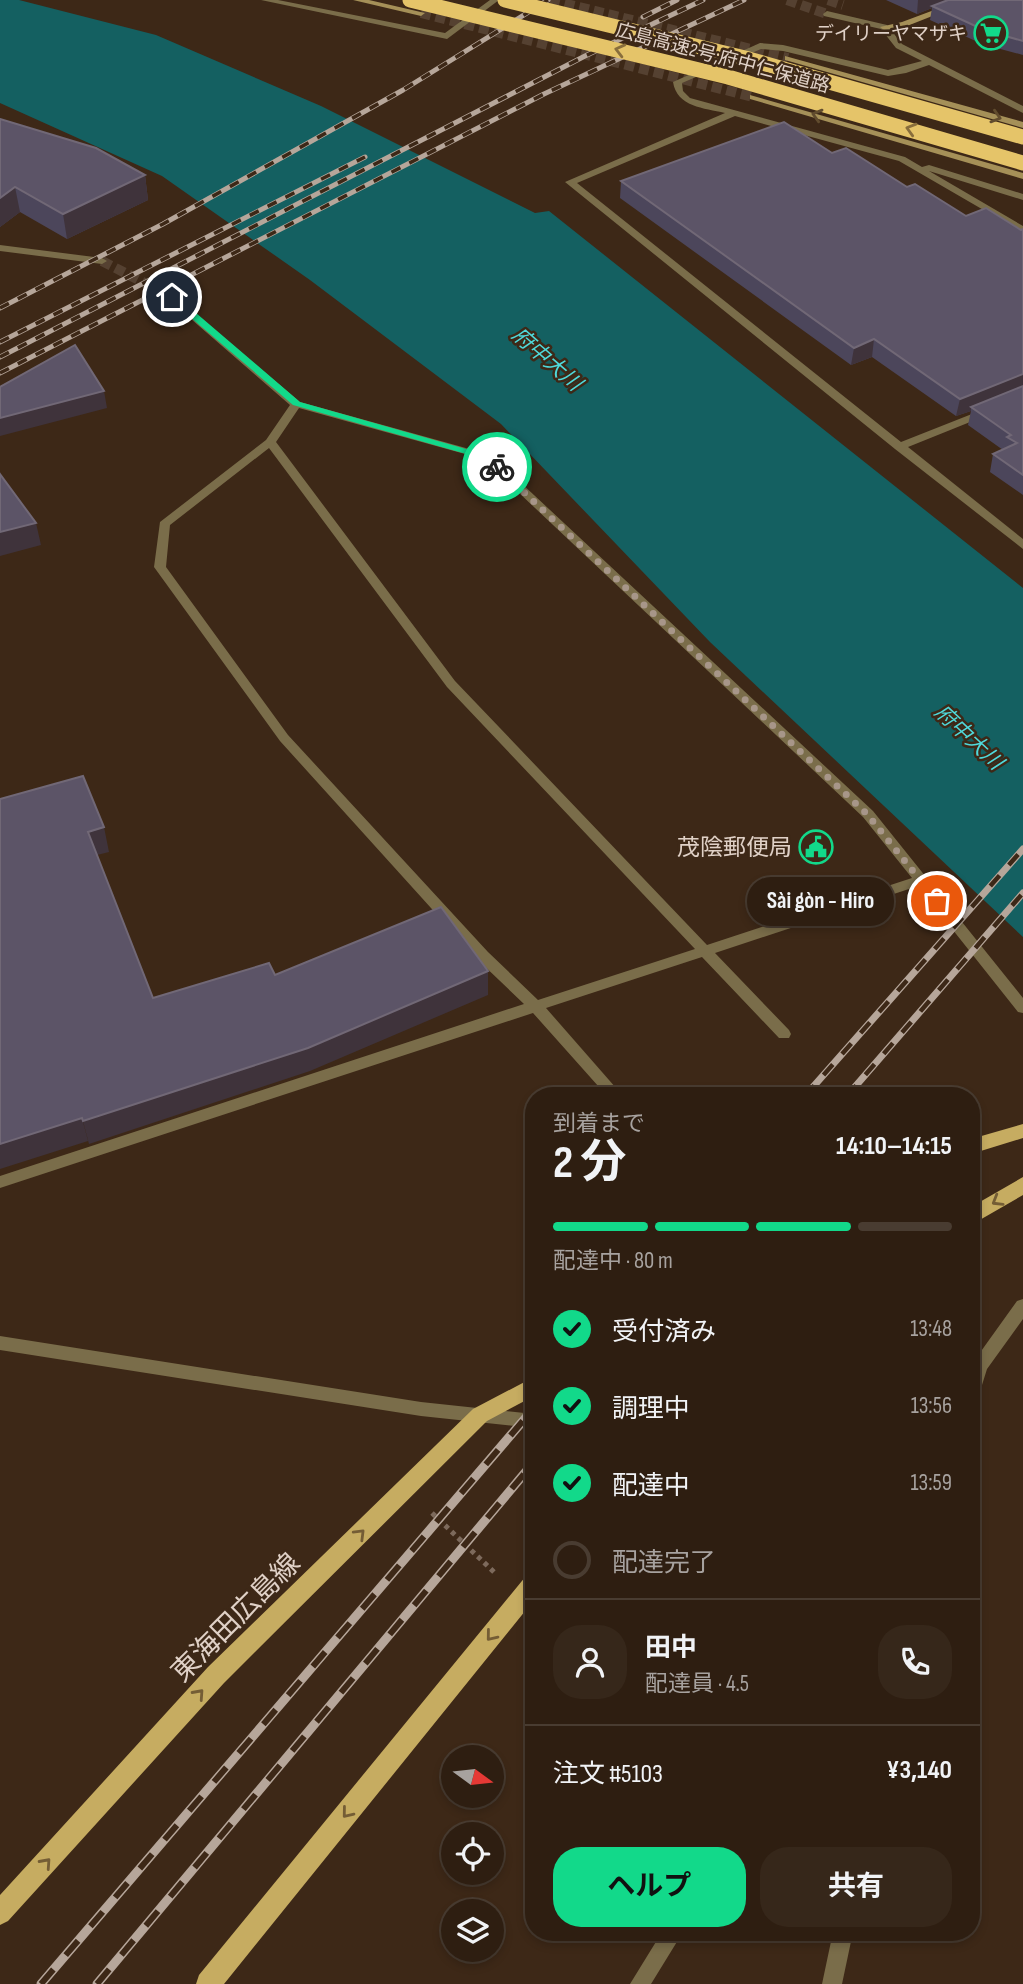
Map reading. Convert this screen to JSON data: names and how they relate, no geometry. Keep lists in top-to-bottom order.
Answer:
{
  "streets": {
    "highway": ["広島高速2号;府中仁保道路"],
    "main road": ["東海田広島線"]
  },
  "one_way": ["東海田広島線"],
  "water": ["府中大川"],
  "places": {
    "supermarket": ["デイリーヤマザキ"],
    "public building": ["茂陰郵便局"],
    "other": ["Sài gòn - Hiro"]
  },
  "north": "right",
  "page": {
    "bubble": "Sài gòn - Hiro",
    "heading": ["2 分", "到着まで", "14:10–14:15"],
    "panel": [
      "田中",
      "配達員 · 4.5",
      "注文 #5103",
      "¥3,140"
    ],
    "bar": "配達中 · 80 m",
    "list": [
      ["受付済み", "13:48"],
      ["調理中", "13:56"],
      ["配達中", "13:59"],
      "配達完了"
    ],
    "buttons": ["ヘルプ", "共有"]
  }
}
